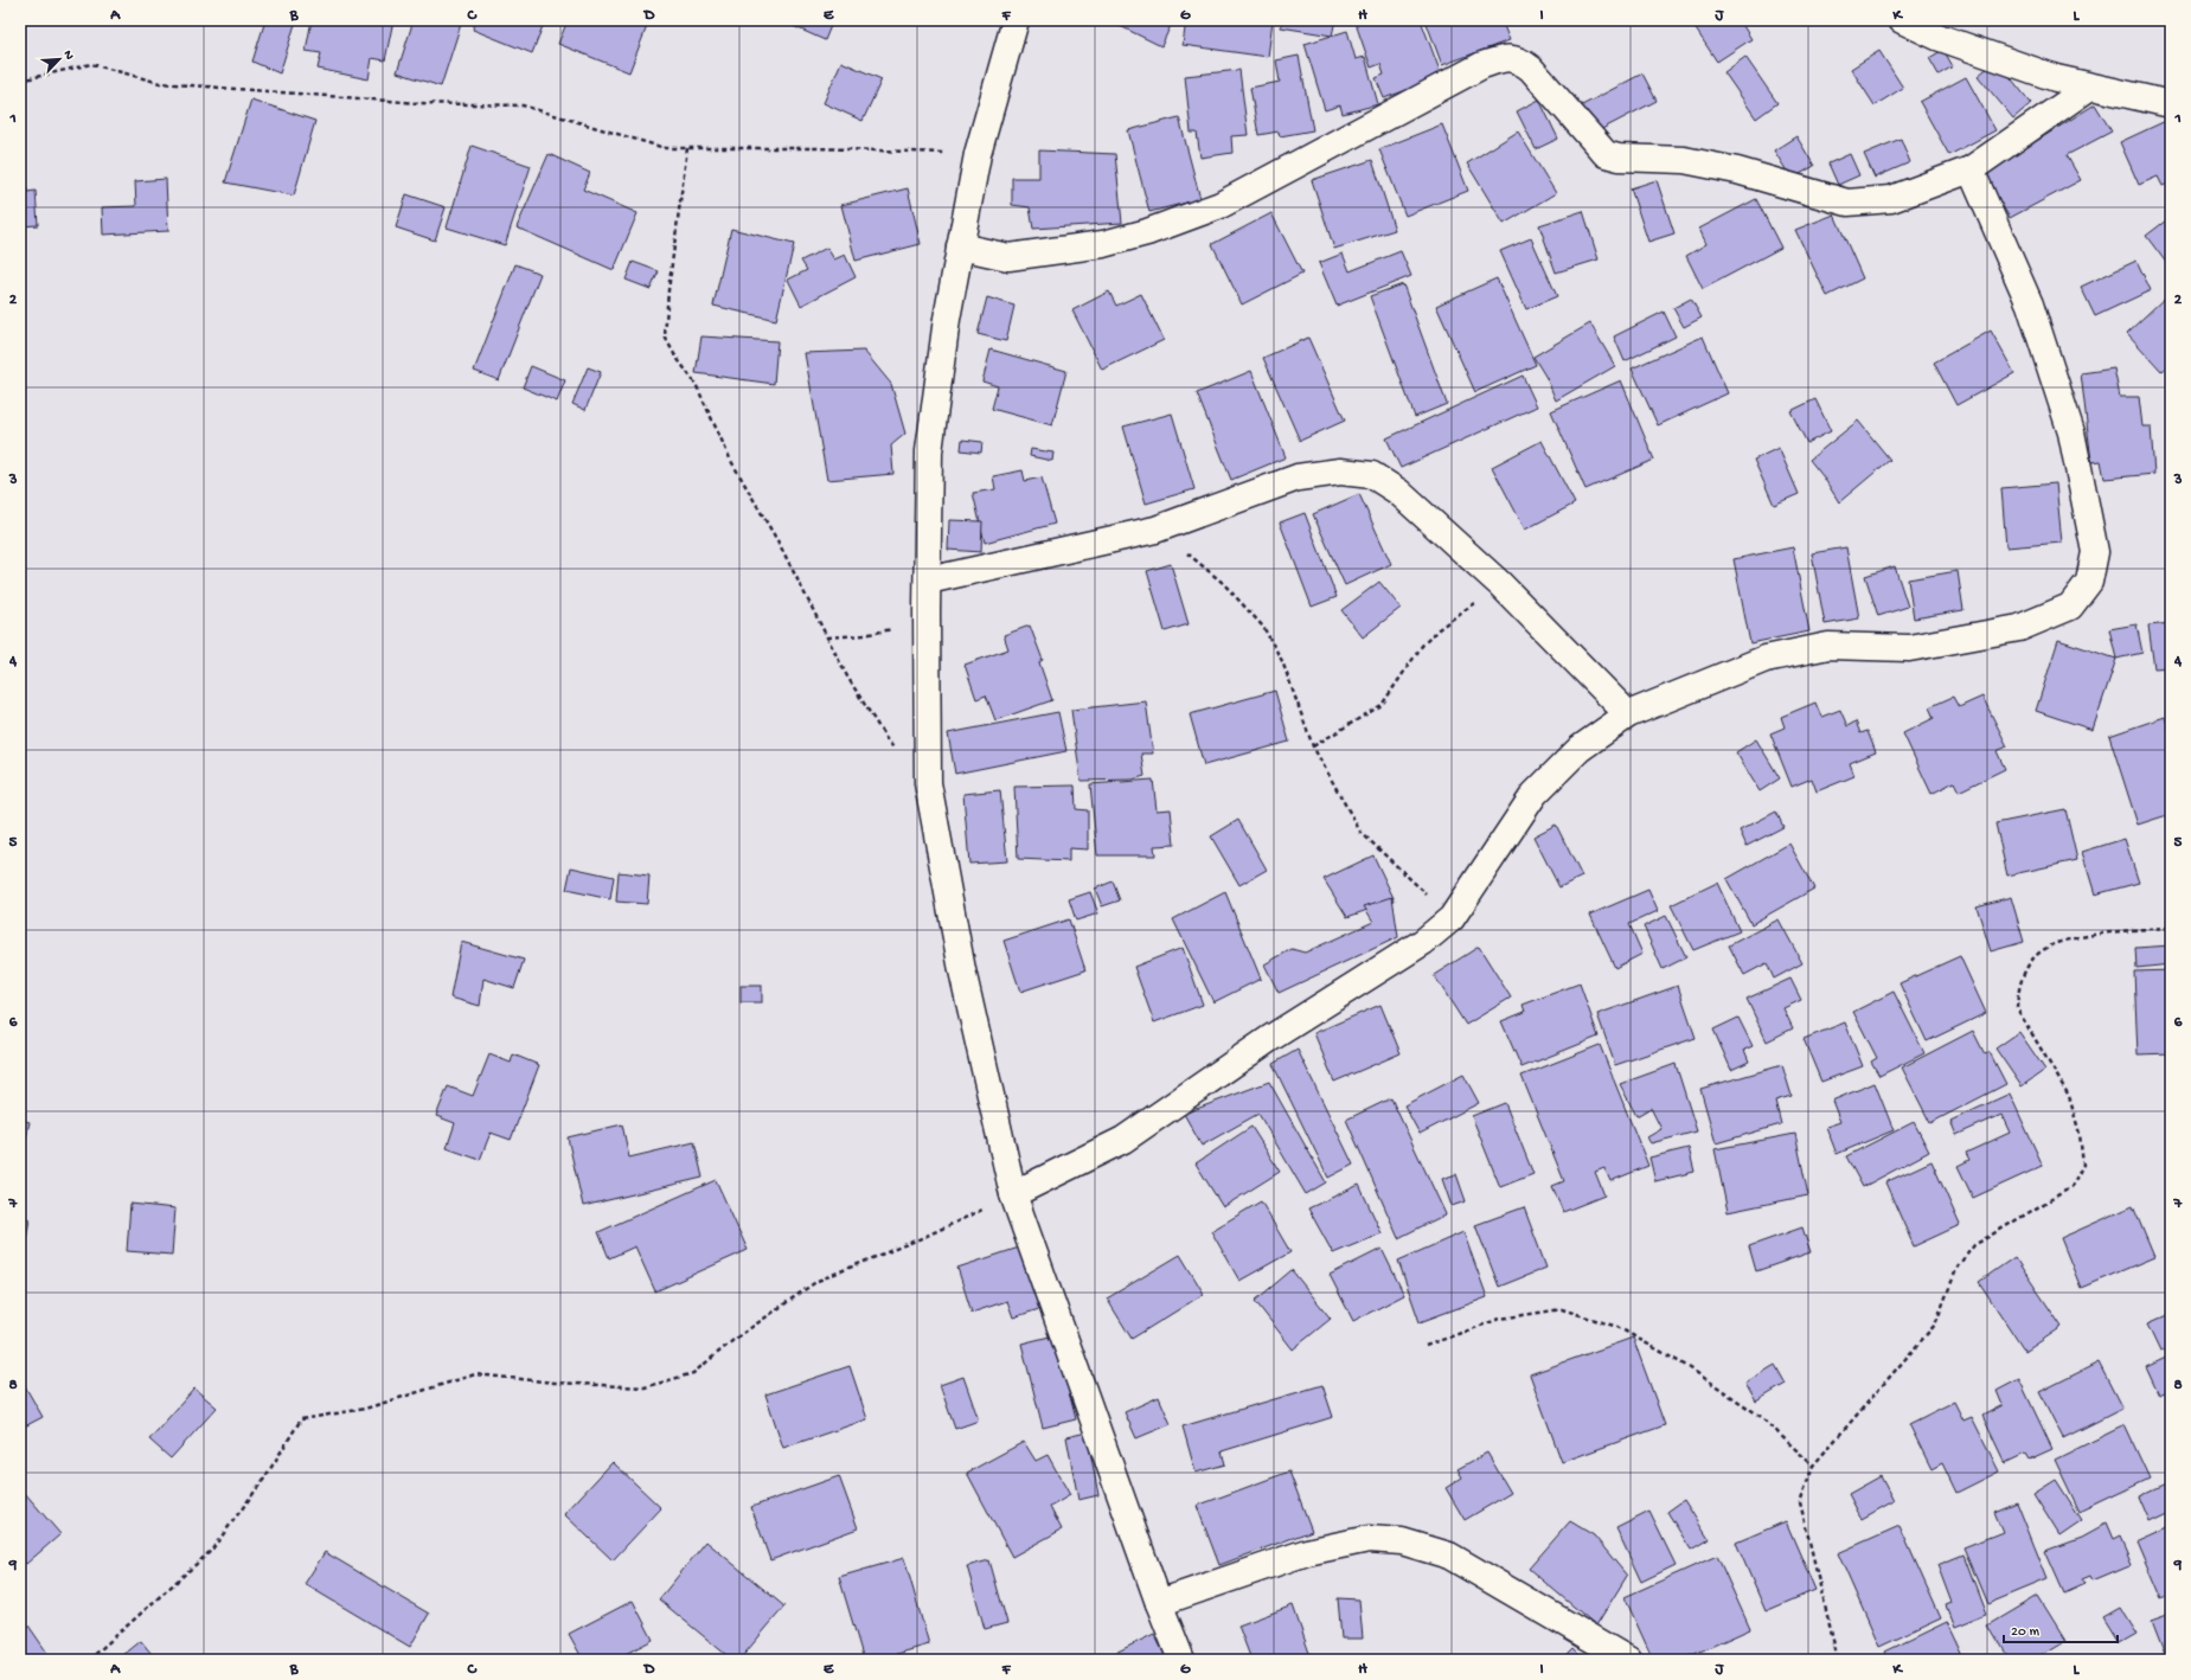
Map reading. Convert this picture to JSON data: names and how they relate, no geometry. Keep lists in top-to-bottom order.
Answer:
{
  "scale_bar": "20 m",
  "north": "top right",
  "grid": {
    "columns": [
      "A",
      "B",
      "C",
      "D",
      "E",
      "F",
      "G",
      "H",
      "I",
      "J",
      "K",
      "L"
    ],
    "rows": [
      "1",
      "2",
      "3",
      "4",
      "5",
      "6",
      "7",
      "8",
      "9"
    ]
  }
}
